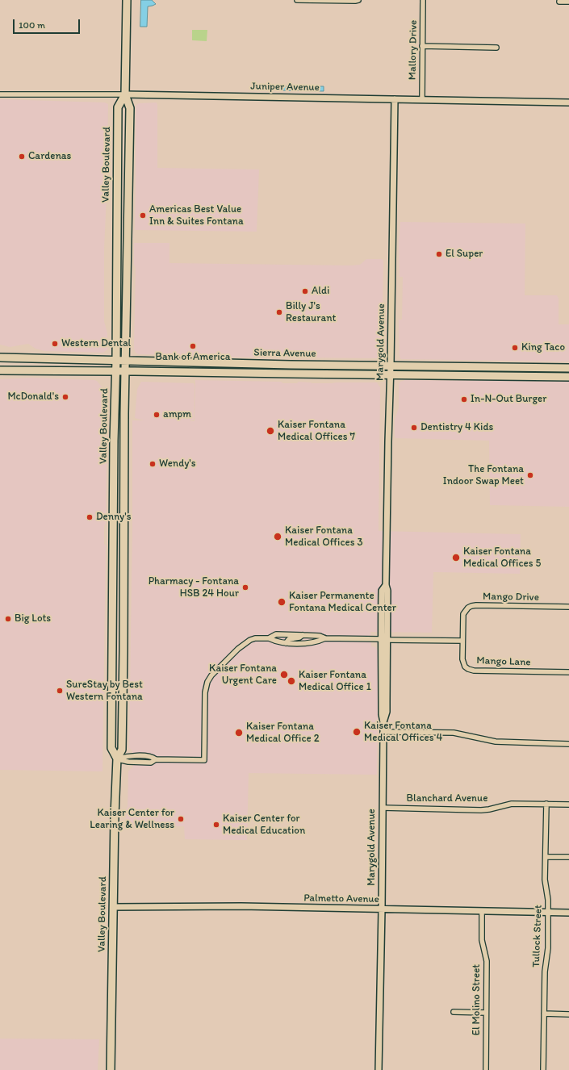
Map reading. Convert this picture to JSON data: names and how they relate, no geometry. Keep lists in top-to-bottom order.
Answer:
{
  "streets": {
    "main road": ["Valley Boulevard", "Sierra Avenue"],
    "street": [
      "Mallory Drive",
      "Juniper Avenue",
      "Marygold Avenue",
      "Mango Drive",
      "Mango Lane",
      "Blanchard Avenue",
      "Palmetto Avenue",
      "Tullock Street",
      "El Molino Street"
    ]
  },
  "crossings": [
    ["Mallory Drive", "Juniper Avenue"],
    ["Juniper Avenue", "Valley Boulevard"],
    ["Juniper Avenue", "Marygold Avenue"],
    ["Valley Boulevard", "Sierra Avenue"],
    ["Valley Boulevard", "Palmetto Avenue"],
    ["Marygold Avenue", "Sierra Avenue"],
    ["Marygold Avenue", "Blanchard Avenue"],
    ["Marygold Avenue", "Palmetto Avenue"],
    ["Mango Drive", "Mango Lane"],
    ["Blanchard Avenue", "Tullock Street"],
    ["Palmetto Avenue", "Tullock Street"],
    ["Palmetto Avenue", "El Molino Street"]
  ],
  "places": [
    "Cardenas",
    "Americas Best Value Inn & Suites Fontana",
    "El Super",
    "Aldi",
    "Billy J's Restaurant",
    "Western Dental",
    "Bank of America",
    "King Taco",
    "McDonald's",
    "In-N-Out Burger",
    "ampm",
    "Dentistry 4 Kids",
    "Kaiser Fontana Medical Offices 7",
    "Wendy's",
    "The Fontana Indoor Swap Meet",
    "Denny's",
    "Kaiser Fontana Medical Offices 3",
    "Kaiser Fontana Medical Offices 5",
    "Pharmacy - Fontana HSB 24 Hour",
    "Kaiser Permanente Fontana Medical Center",
    "Big Lots",
    "Kaiser Fontana Urgent Care",
    "Kaiser Fontana Medical Office 1",
    "SureStay by Best Western Fontana",
    "Kaiser Fontana Medical Offices 4",
    "Kaiser Fontana Medical Office 2",
    "Kaiser Center for Learing & Wellness",
    "Kaiser Center for Medical Education"
  ],
  "scale_bar": "100 m"
}
